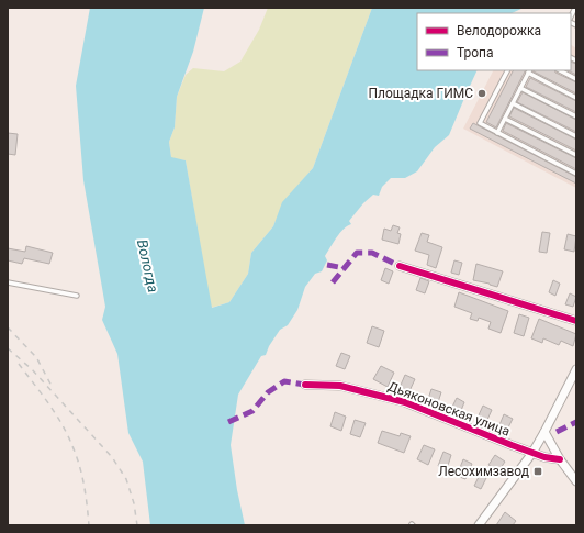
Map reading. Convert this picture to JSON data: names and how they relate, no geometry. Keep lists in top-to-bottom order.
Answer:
{
  "streets": {
    "street": ["Дьяконовская улица"]
  },
  "water": ["Вологда"],
  "places": {
    "other": ["Площадка ГИМС"],
    "transit": ["Лесохимзавод"]
  },
  "legend": ["Велодорожка", "Тропа"]
}
